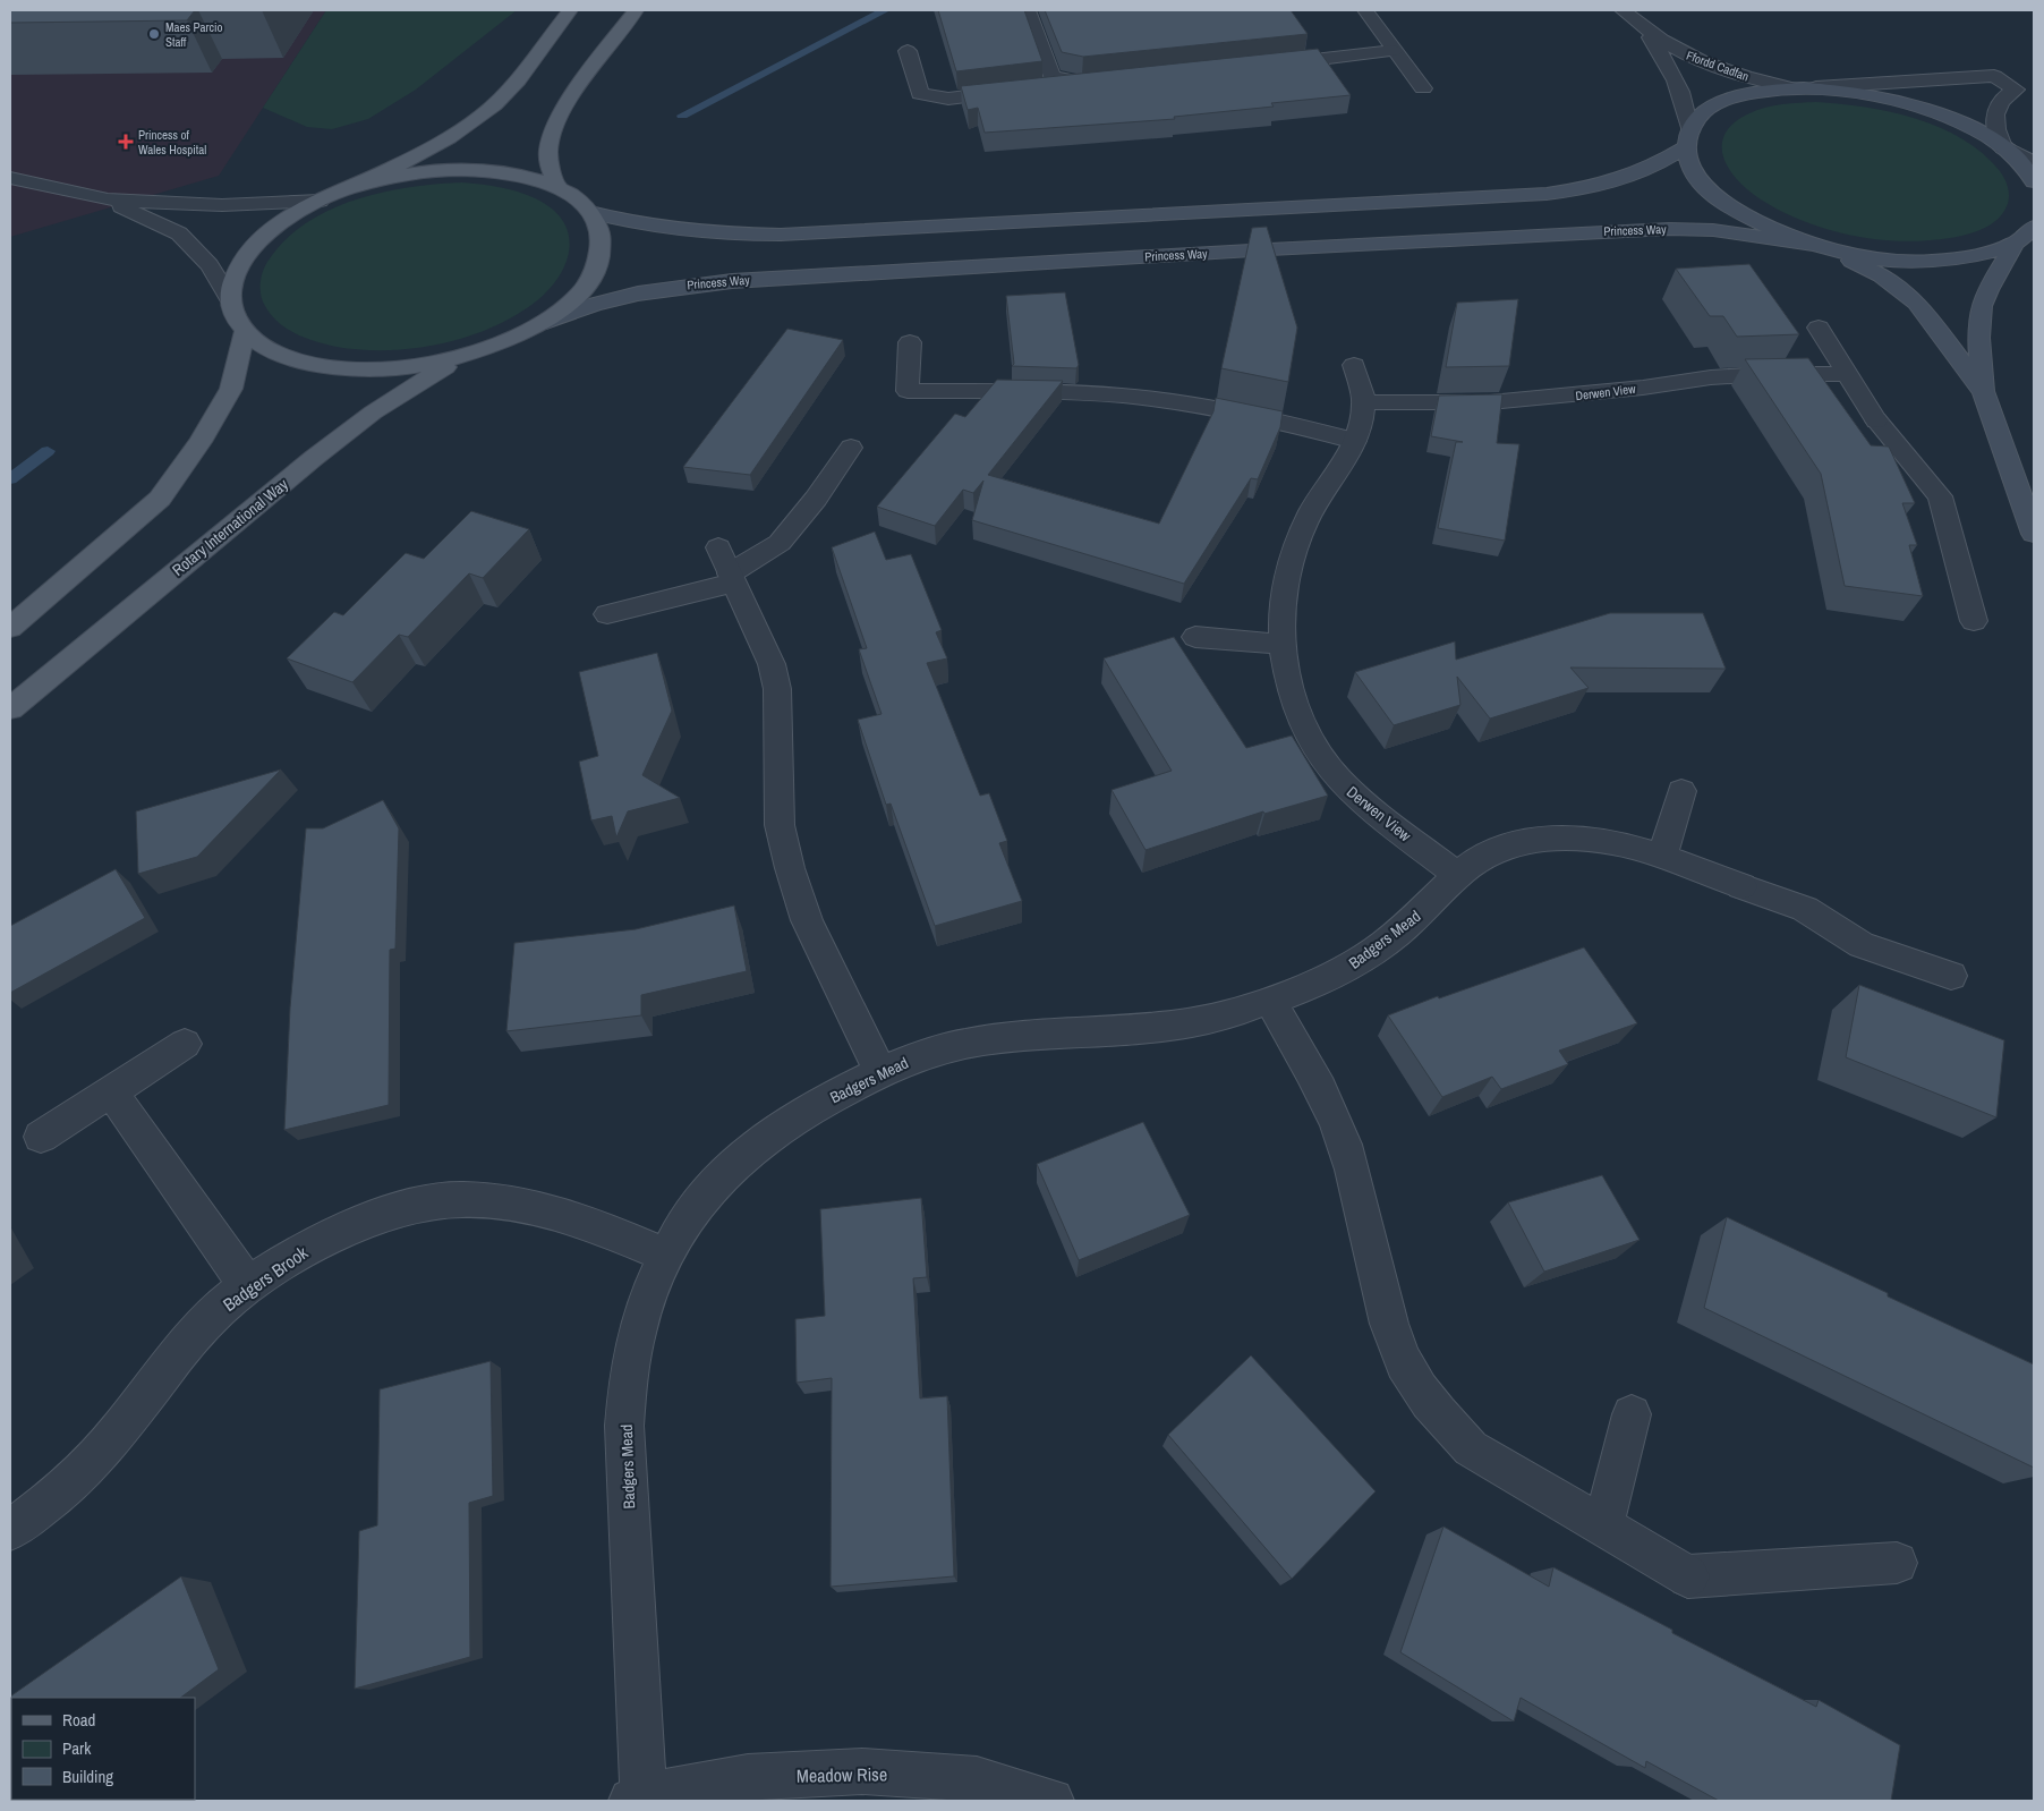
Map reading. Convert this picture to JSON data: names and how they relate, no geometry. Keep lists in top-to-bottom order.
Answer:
{
  "streets": {
    "main road": ["Rotary International Way"],
    "street": [
      "Ffordd Cadfan",
      "Princess Way",
      "Derwen View",
      "Badgers Mead",
      "Badgers Brook",
      "Meadow Rise"
    ]
  },
  "crossings": [
    ["Ffordd Cadfan", "Princess Way"],
    ["Derwen View", "Badgers Mead"],
    ["Badgers Mead", "Badgers Brook"],
    ["Badgers Mead", "Meadow Rise"]
  ],
  "places": {
    "other": ["Maes Parcio Staff"],
    "health": ["Princess of Wales Hospital"]
  },
  "legend": ["Road", "Park", "Building"]
}
